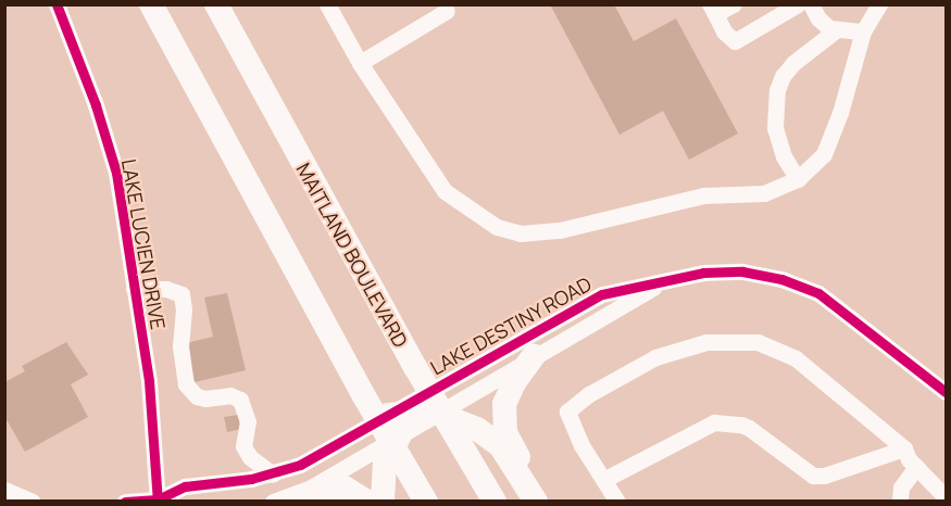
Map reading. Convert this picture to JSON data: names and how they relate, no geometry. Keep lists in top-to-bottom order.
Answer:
{
  "streets": {
    "highway": ["MAITLAND BOULEVARD"],
    "street": ["LAKE LUCIEN DRIVE", "LAKE DESTINY ROAD"]
  },
  "crossings": [
    ["LAKE LUCIEN DRIVE", "LAKE DESTINY ROAD"]
  ]
}
